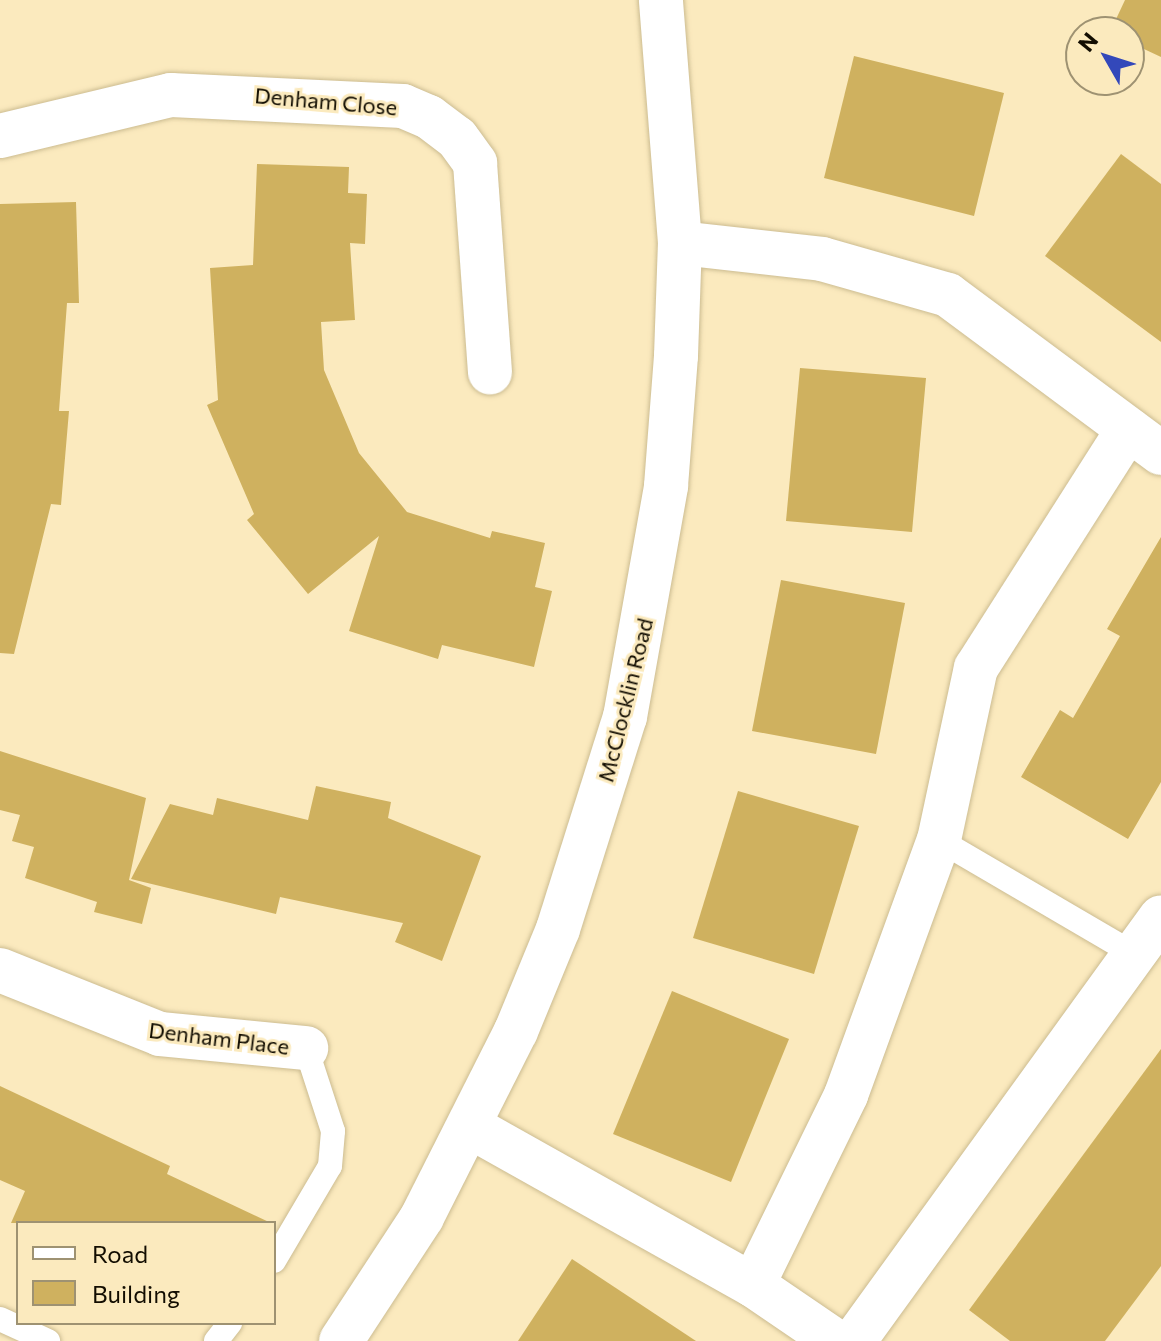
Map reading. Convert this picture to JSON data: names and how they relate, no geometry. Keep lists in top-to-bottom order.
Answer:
{
  "streets": {
    "street": ["Denham Close", "McClocklin Road", "Denham Place"]
  },
  "legend": ["Road", "Building"],
  "north": "top left"
}
